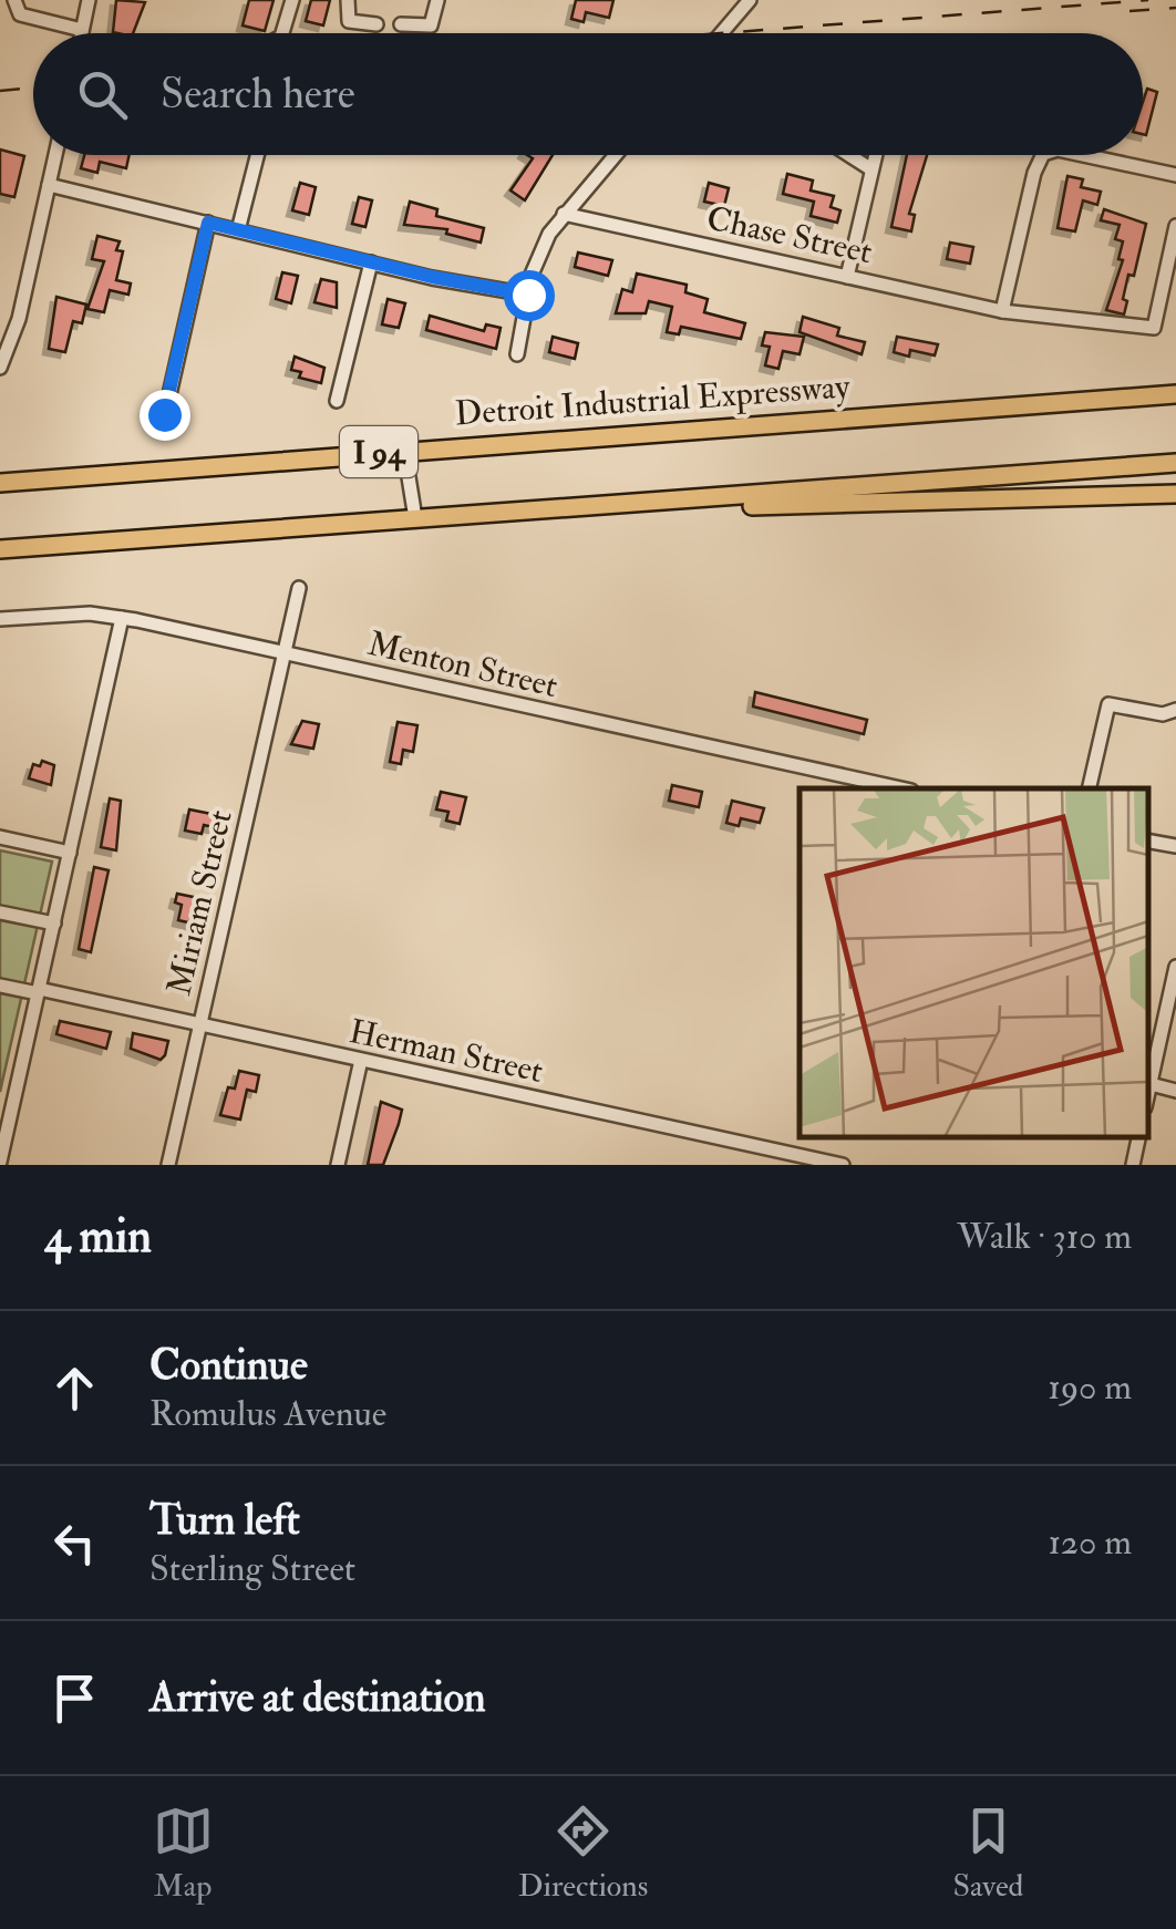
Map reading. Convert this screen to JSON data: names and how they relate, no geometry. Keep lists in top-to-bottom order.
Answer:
{
  "streets": {
    "highway": ["Detroit Industrial Expressway", "I 94"],
    "street": [
      "Chase Street",
      "Menton Street",
      "Miriam Street",
      "Herman Street"
    ]
  },
  "crossings": [
    ["Menton Street", "Miriam Street"],
    ["Miriam Street", "Herman Street"]
  ],
  "page": {
    "search": "Search here",
    "heading": ["4 min", "Walk · 310 m"],
    "list": [
      ["Continue", "Romulus Avenue", "190 m"],
      ["Turn left", "Sterling Street", "120 m"],
      "Arrive at destination"
    ],
    "nav": ["Map", "Directions", "Saved"]
  }
}
